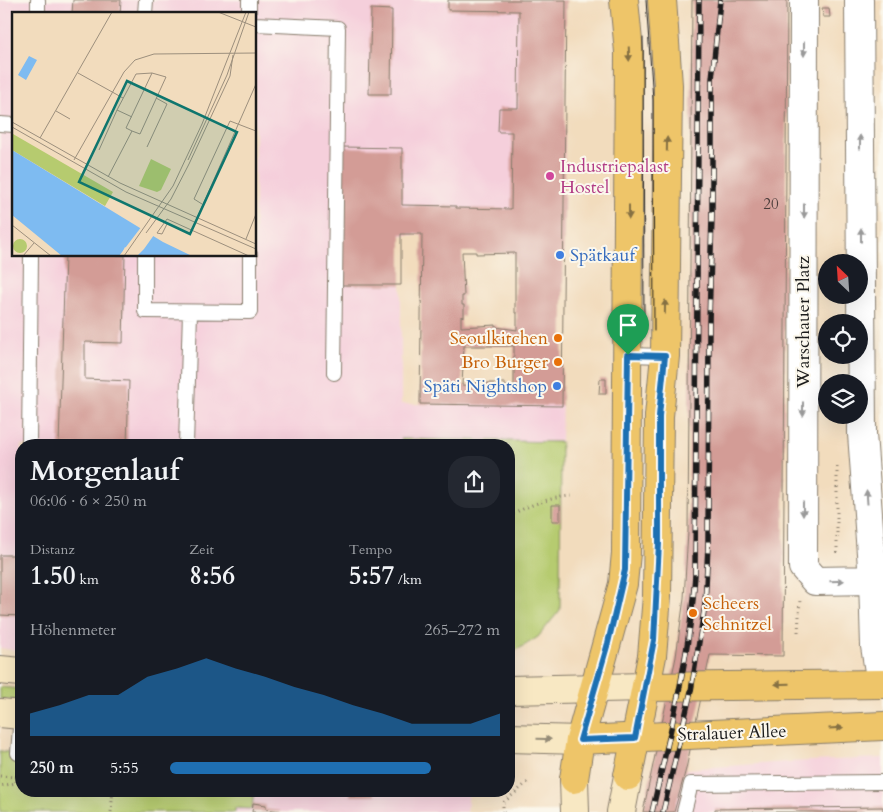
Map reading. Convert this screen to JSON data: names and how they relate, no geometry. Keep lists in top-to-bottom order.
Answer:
{
  "streets": {
    "main road": ["Stralauer Allee"],
    "street": ["Warschauer Platz"]
  },
  "places": [
    "Industriepalast Hostel",
    "Spätkauf",
    "Seoulkitchen",
    "Bro Burger",
    "Späti Nightshop",
    "Scheers Schnitzel"
  ],
  "house_numbers": ["20"],
  "north": "top left",
  "page": {
    "heading": ["Morgenlauf", "06:06 · 6 × 250 m"],
    "stats": [
      ["Distanz", "1.50 km"],
      ["Zeit", "8:56"],
      ["Tempo", "5:57 /km"]
    ],
    "chart": ["Höhenmeter", "265–272 m"],
    "list": [
      {
        "name": "250 m",
        "note": "5:55"
      }
    ]
  }
}
